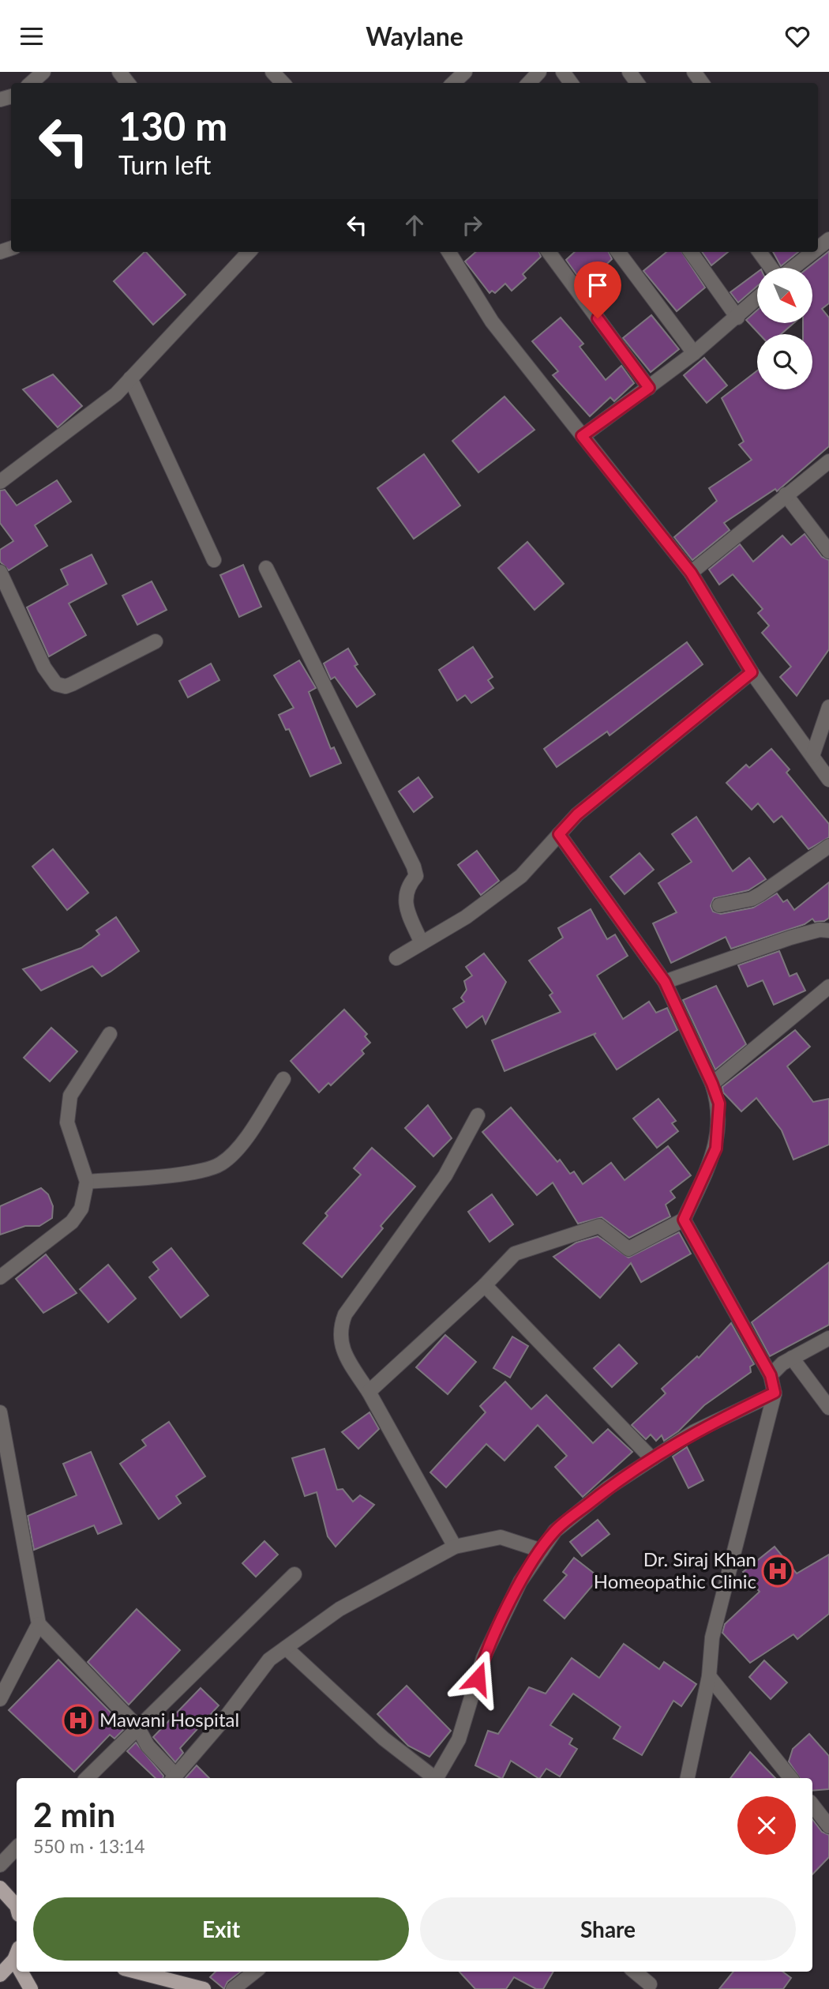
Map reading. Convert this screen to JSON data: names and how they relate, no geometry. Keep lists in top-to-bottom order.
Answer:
{
  "places": {
    "hospital": ["Dr. Siraj Khan Homeopathic Clinic", "Mawani Hospital"]
  },
  "north": "bottom right",
  "page": {
    "header": "Waylane",
    "turn": ["130 m", "Turn left"],
    "heading": ["2 min", "550 m · 13:14"],
    "buttons": ["Exit", "Share"]
  }
}
